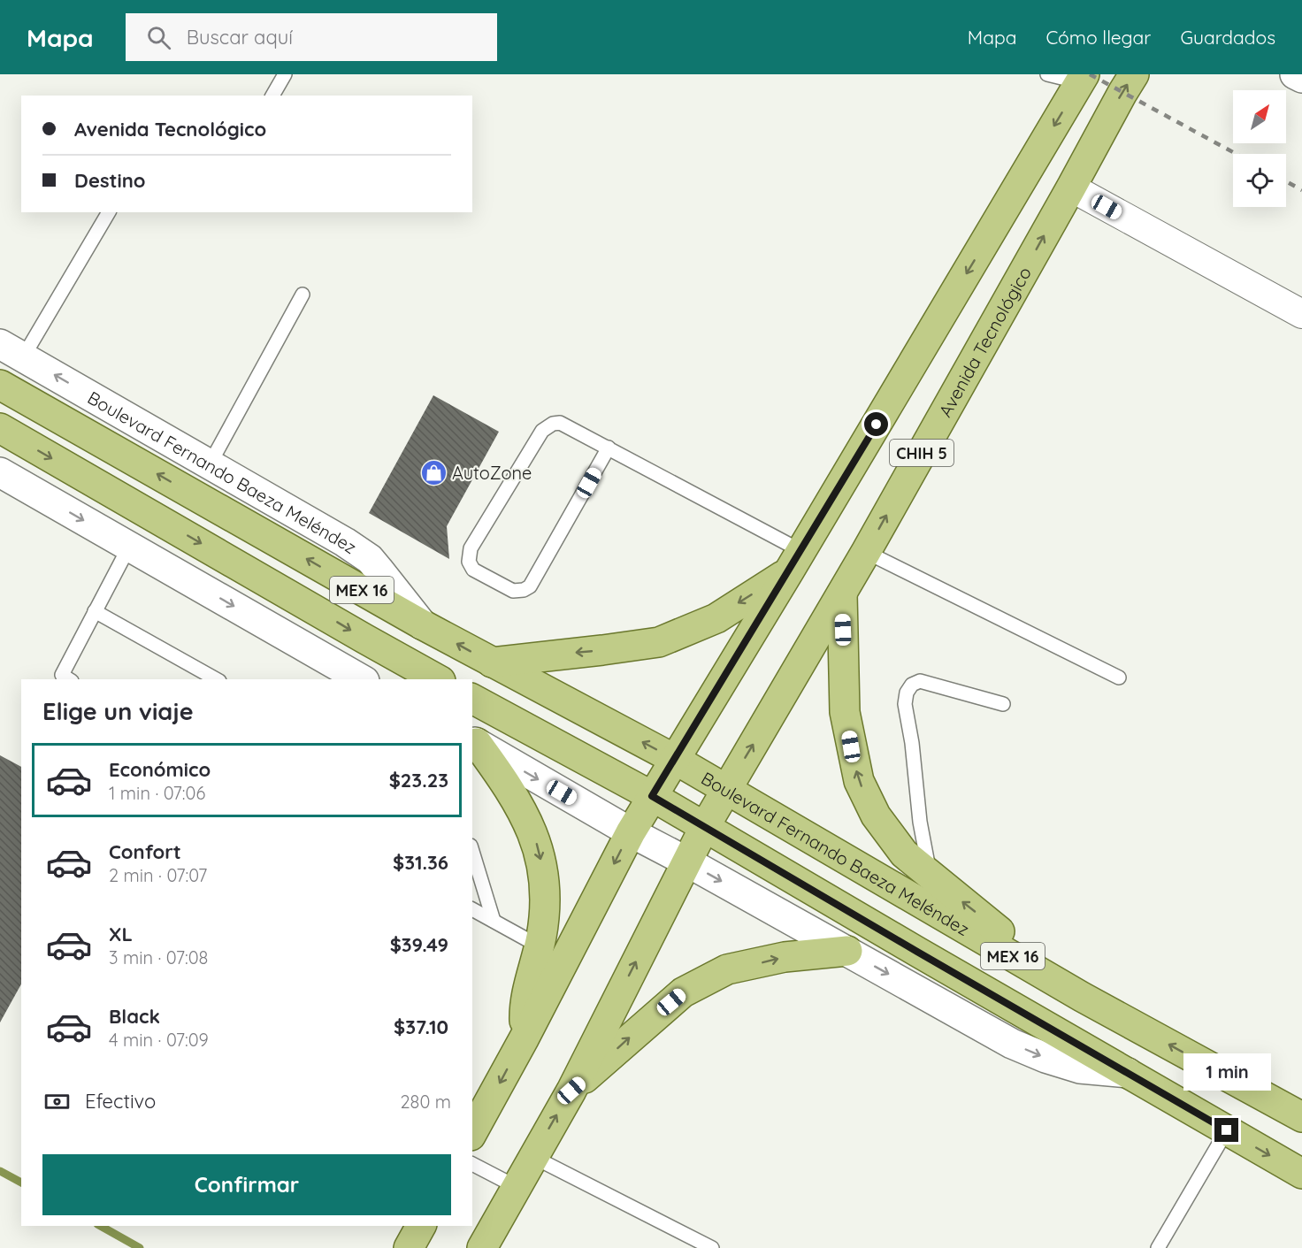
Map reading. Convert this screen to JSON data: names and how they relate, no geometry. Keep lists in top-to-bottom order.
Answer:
{
  "streets": {
    "main road": [
      "Avenida Tecnológico",
      "CHIH 5",
      "Boulevard Fernando Baeza Meléndez",
      "MEX 16"
    ]
  },
  "crossings": [
    ["Avenida Tecnológico", "Boulevard Fernando Baeza Meléndez"],
    ["Avenida Tecnológico", "MEX 16"],
    ["CHIH 5", "Boulevard Fernando Baeza Meléndez"],
    ["CHIH 5", "MEX 16"]
  ],
  "places": {
    "shop": ["AutoZone"]
  },
  "north": "top right",
  "page": {
    "header": "Mapa",
    "search": "Buscar aquí",
    "nav": ["Mapa", "Cómo llegar", "Guardados"],
    "banner": ["Avenida Tecnológico", "Destino"],
    "heading": "Elige un viaje",
    "list": [
      {
        "name": "Económico",
        "note": "1 min · 07:06",
        "value": "$23.23"
      },
      {
        "name": "Confort",
        "note": "2 min · 07:07",
        "value": "$31.36"
      },
      {
        "name": "XL",
        "note": "3 min · 07:08",
        "value": "$39.49"
      },
      {
        "name": "Black",
        "note": "4 min · 07:09",
        "value": "$37.10"
      }
    ],
    "bubble": "1 min",
    "pay": ["Efectivo", "280 m"],
    "buttons": "Confirmar"
  }
}
